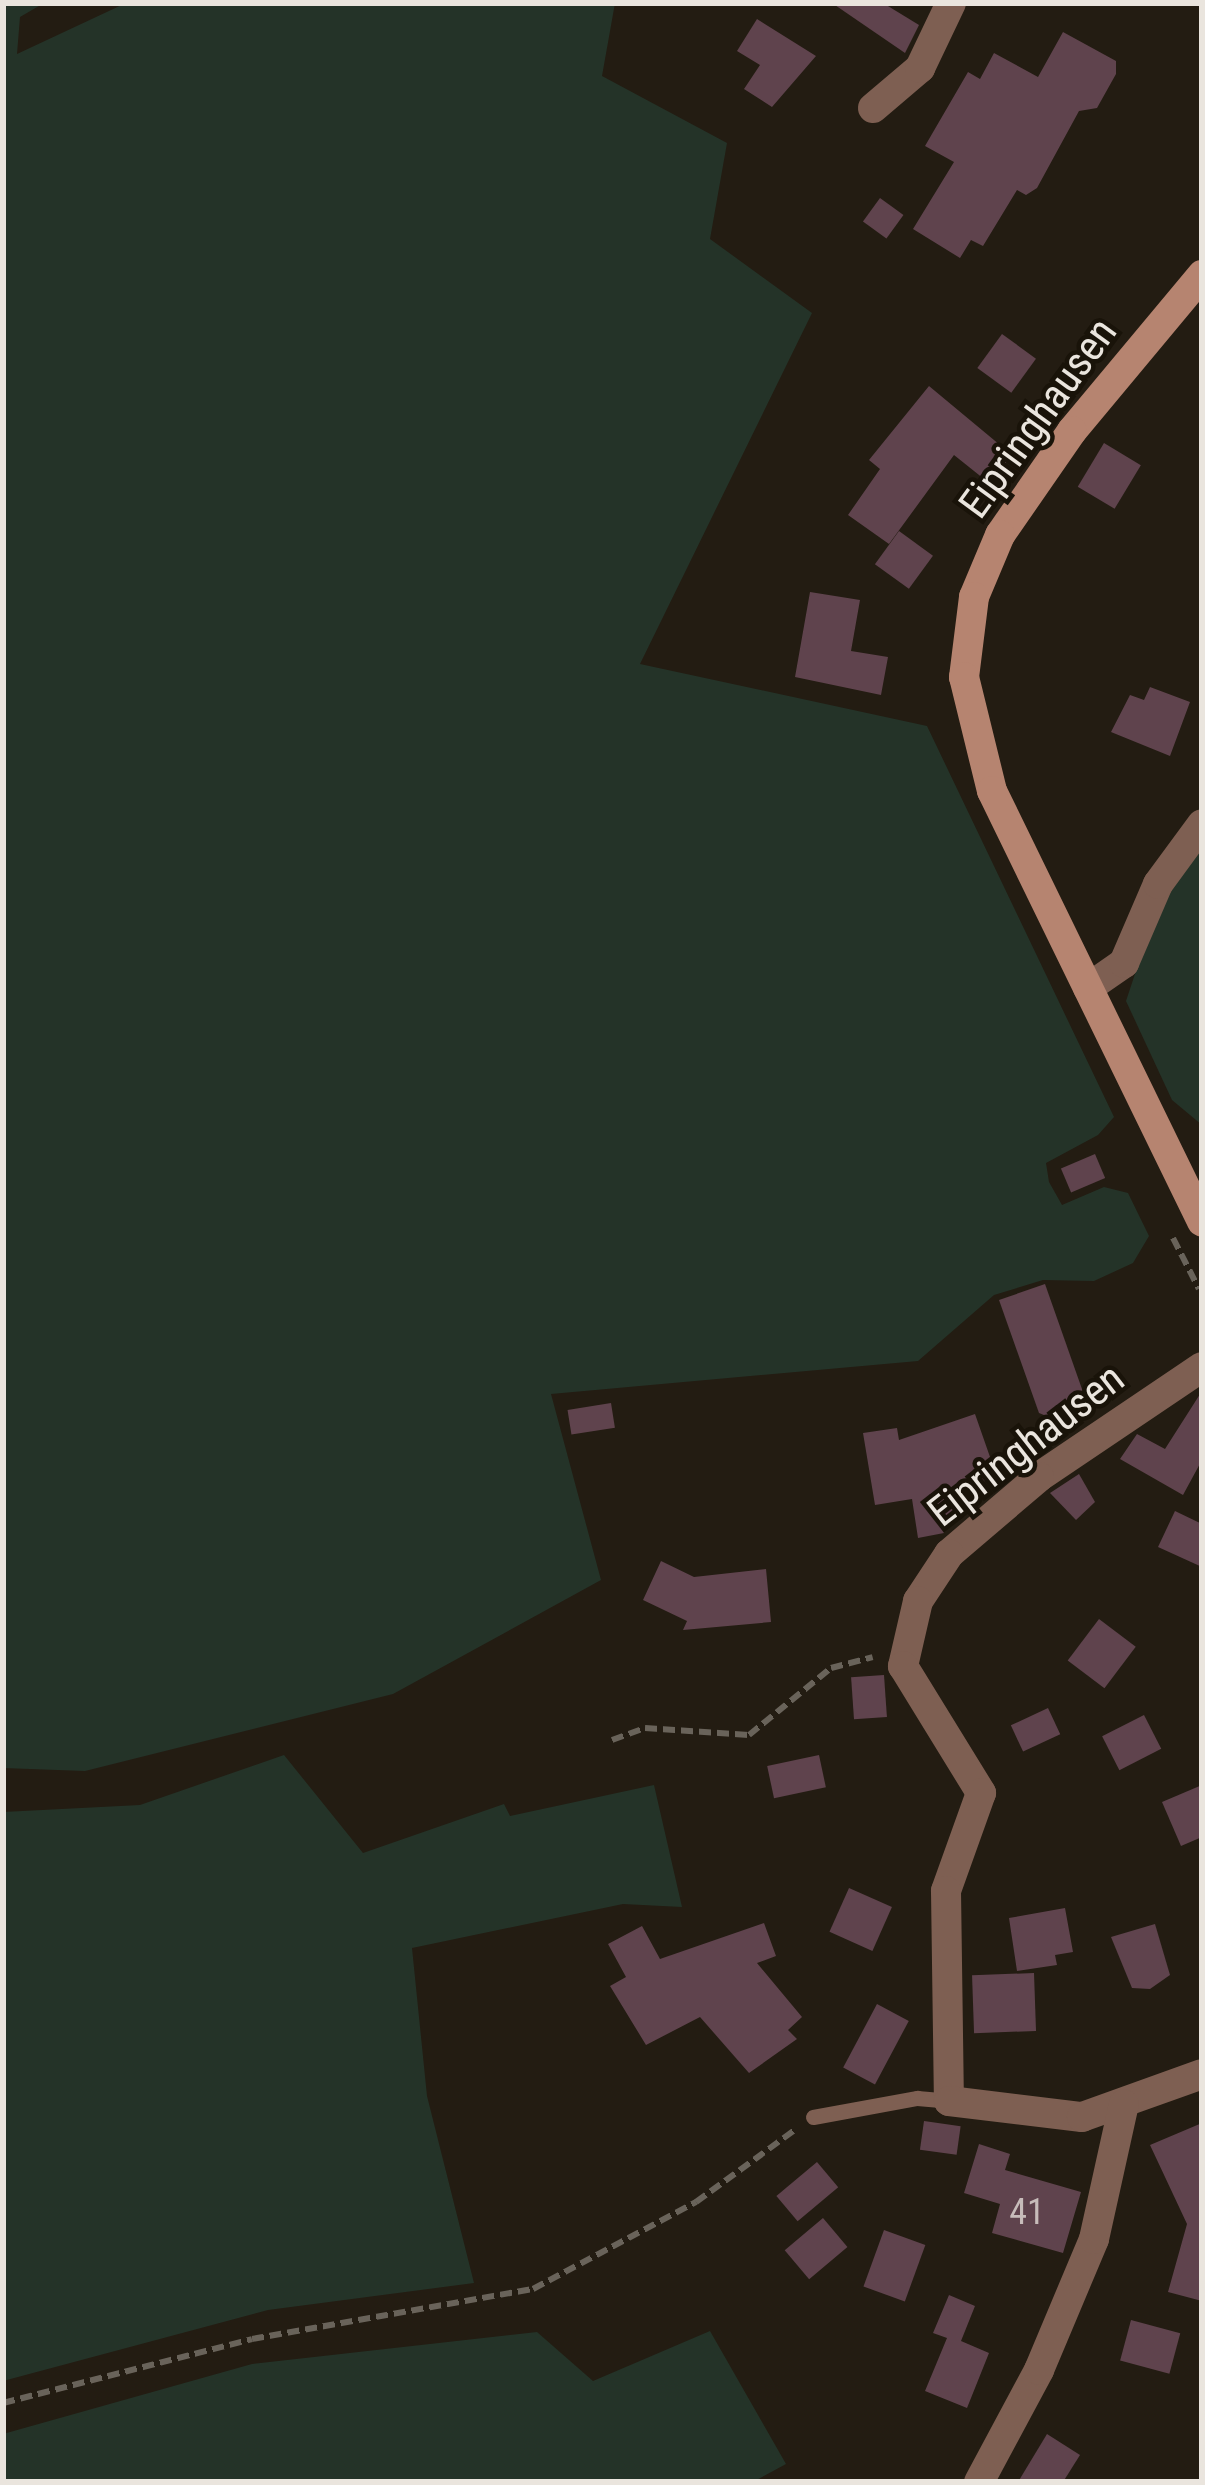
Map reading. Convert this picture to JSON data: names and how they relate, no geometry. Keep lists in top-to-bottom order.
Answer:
{
  "streets": {
    "main road": ["Eipringhausen"]
  },
  "house_numbers": ["41"]
}
